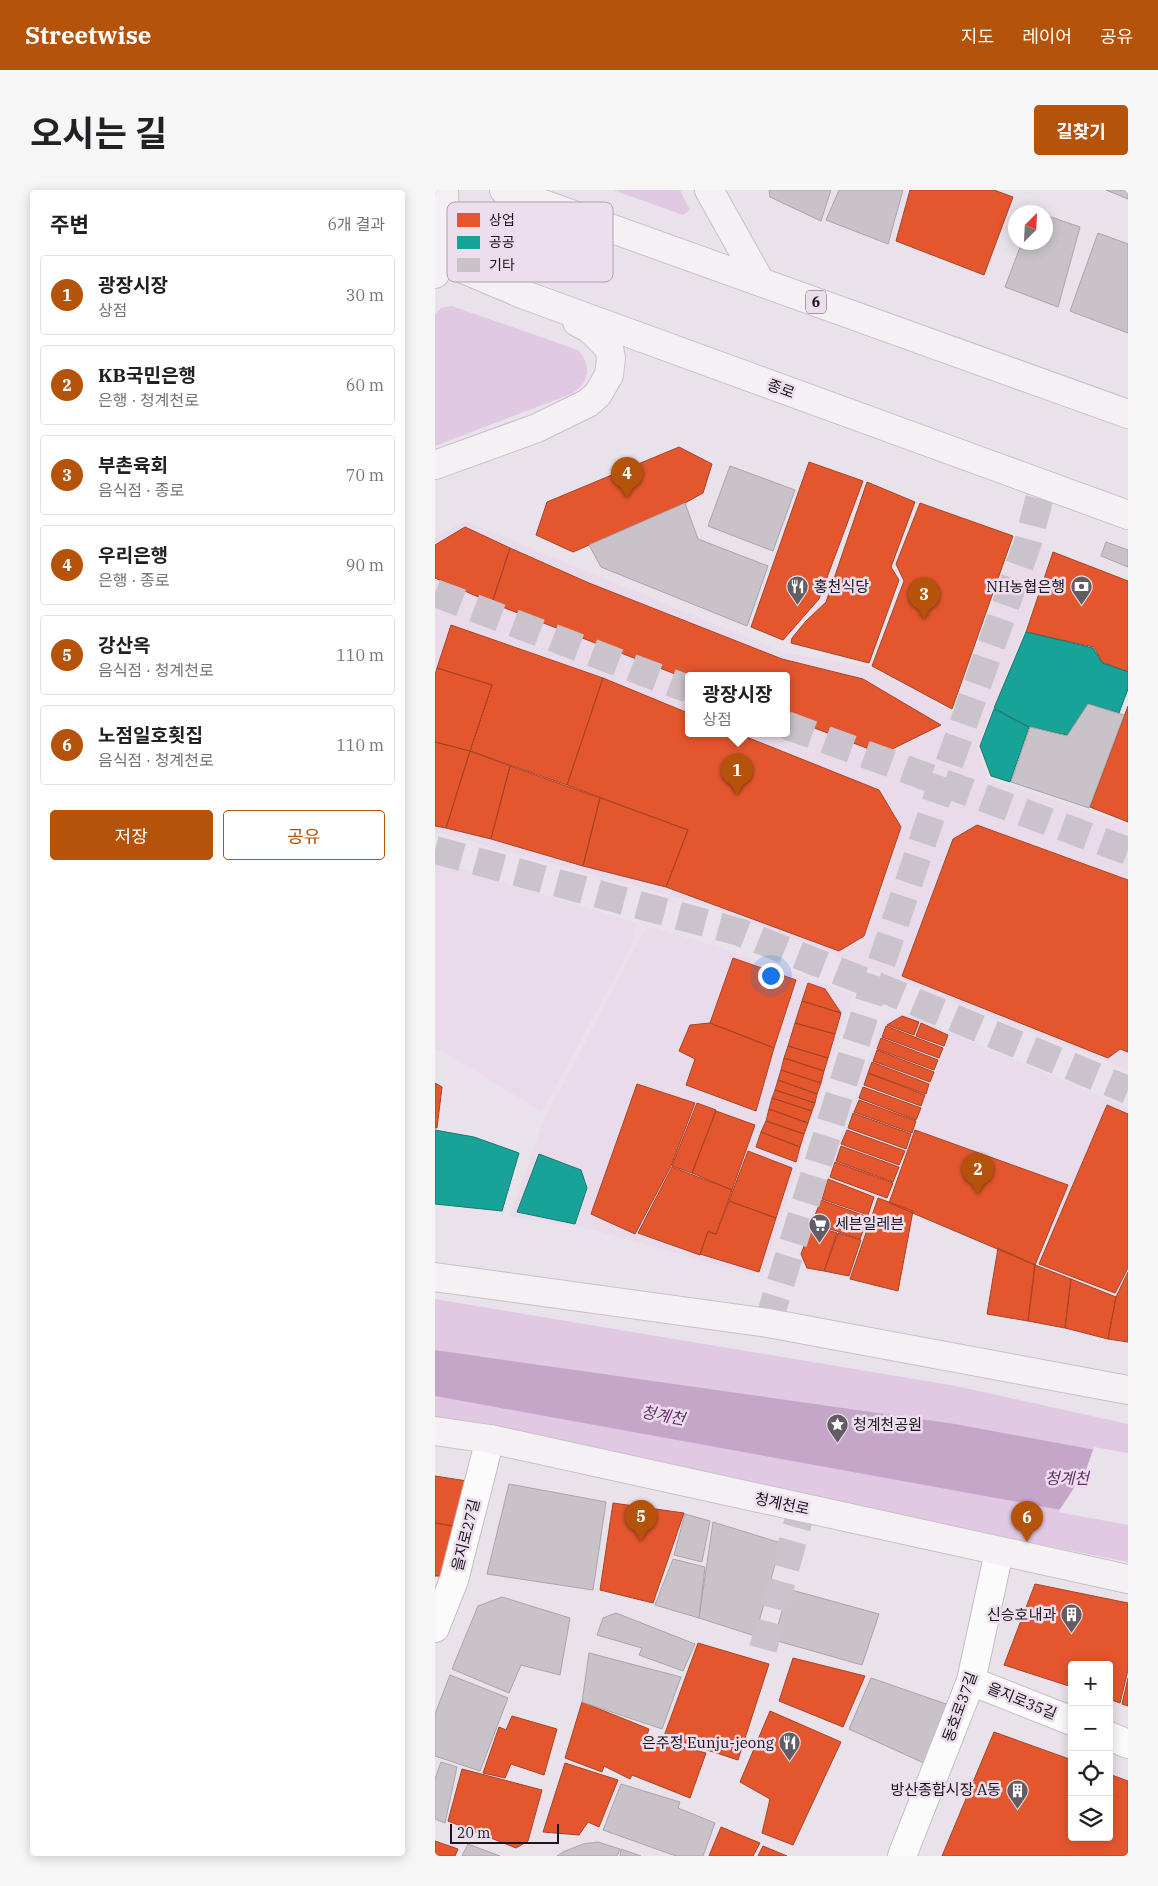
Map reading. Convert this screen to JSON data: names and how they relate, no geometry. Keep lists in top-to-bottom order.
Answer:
{
  "streets": {
    "main road": ["6", "종로", "청계천로"],
    "street": ["을지로27길", "을지로35길", "동호로37길"]
  },
  "crossings": [
    ["청계천로", "을지로27길"],
    ["청계천로", "동호로37길"],
    ["을지로35길", "동호로37길"]
  ],
  "water": ["청계천"],
  "places": {
    "restaurant": ["홍천식당", "은주정 Eunju-jeong"],
    "bank": ["NH농협은행"],
    "supermarket": ["세븐일레븐"],
    "place": ["청계천공원"],
    "building": ["신승호내과", "방산종합시장 A동"]
  },
  "legend": ["상업", "공공", "기타"],
  "scale_bar": "20 m",
  "north": "top right",
  "page": {
    "header": "Streetwise",
    "nav": ["지도", "레이어", "공유"],
    "title": "오시는 길",
    "buttons": [
      "길찾기",
      ["저장", "공유"]
    ],
    "heading": ["주변", "6개 결과"],
    "list": [
      {
        "mark": "1",
        "name": "광장시장",
        "note": "상점",
        "value": "30 m"
      },
      {
        "mark": "2",
        "name": "KB국민은행",
        "note": "은행 · 청계천로",
        "value": "60 m"
      },
      {
        "mark": "3",
        "name": "부촌육회",
        "note": "음식점 · 종로",
        "value": "70 m"
      },
      {
        "mark": "4",
        "name": "우리은행",
        "note": "은행 · 종로",
        "value": "90 m"
      },
      {
        "mark": "5",
        "name": "강산옥",
        "note": "음식점 · 청계천로",
        "value": "110 m"
      },
      {
        "mark": "6",
        "name": "노점일호횟집",
        "note": "음식점 · 청계천로",
        "value": "110 m"
      }
    ],
    "pins": [
      "4",
      "3",
      "1",
      "2",
      "5",
      "6"
    ],
    "popup": ["광장시장", "상점"],
    "map_buttons": ["+", "−"],
    "scale": "20 m"
  }
}
